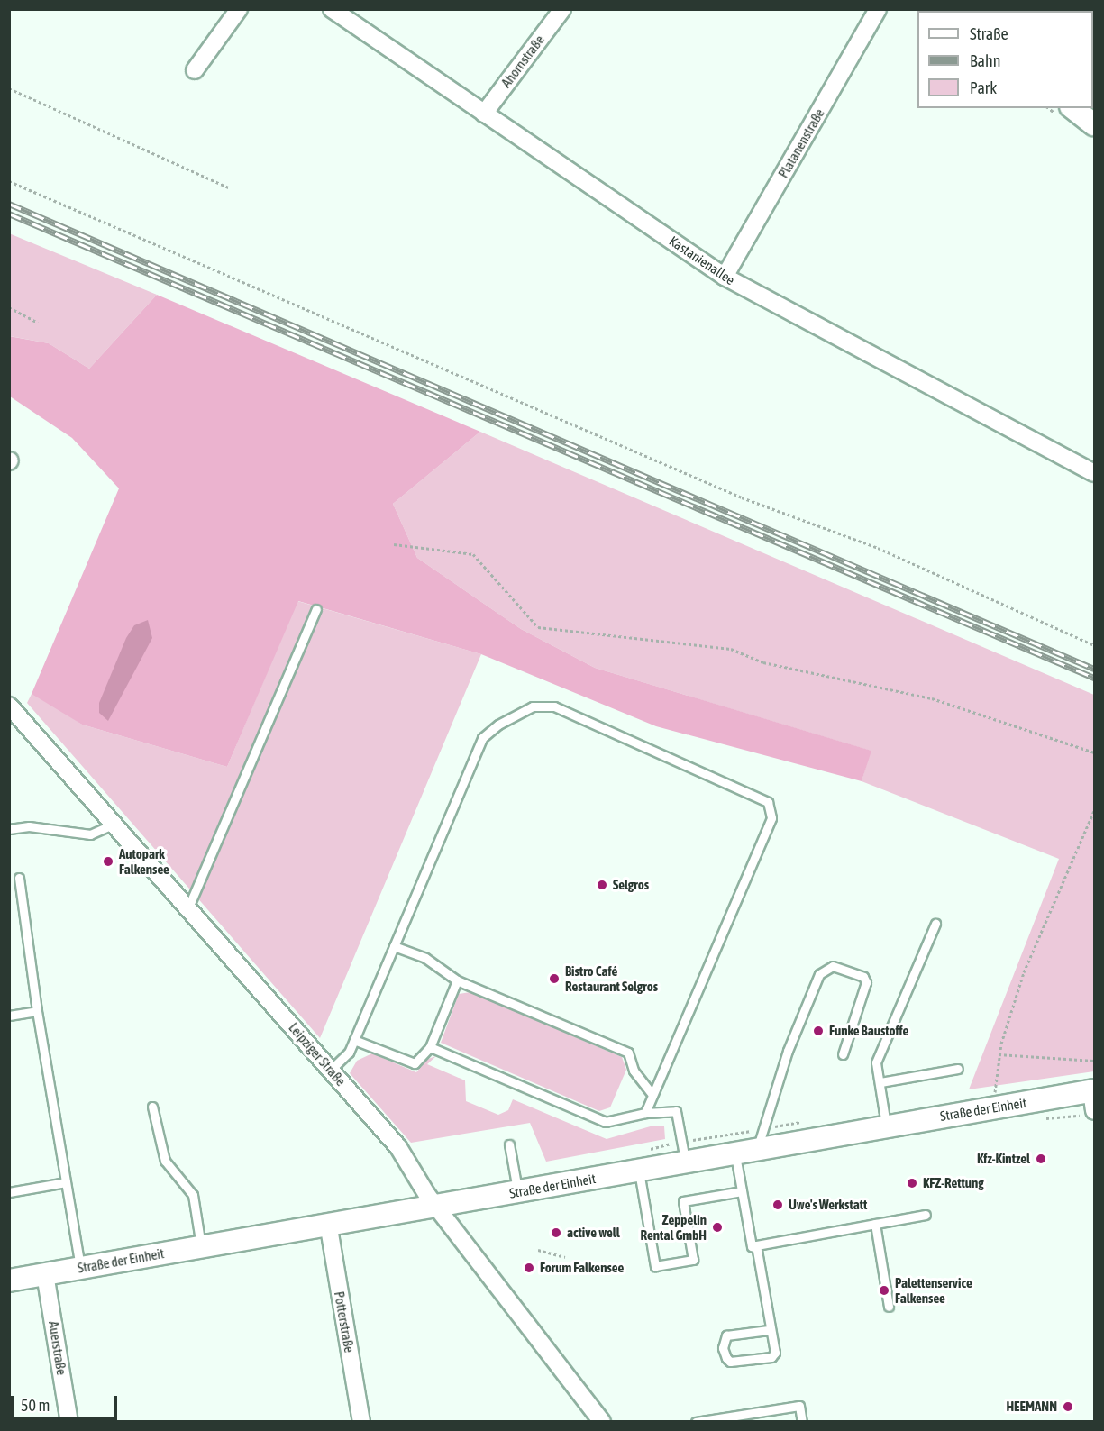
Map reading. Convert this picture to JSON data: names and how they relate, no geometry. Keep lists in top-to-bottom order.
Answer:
{
  "streets": {
    "street": [
      "Ahornstraße",
      "Platanenstraße",
      "Kastanienallee",
      "Leipziger Straße",
      "Straße der Einheit",
      "Potterstraße",
      "Auerstraße"
    ]
  },
  "crossings": [
    ["Ahornstraße", "Kastanienallee"],
    ["Platanenstraße", "Kastanienallee"],
    ["Leipziger Straße", "Straße der Einheit"],
    ["Straße der Einheit", "Potterstraße"],
    ["Straße der Einheit", "Auerstraße"]
  ],
  "places": [
    "Autopark Falkensee",
    "Selgros",
    "Bistro Café Restaurant Selgros",
    "Funke Baustoffe",
    "Kfz-Kintzel",
    "KFZ-Rettung",
    "Uwe's Werkstatt",
    "Zeppelin Rental GmbH",
    "active well",
    "Forum Falkensee",
    "Palettenservice Falkensee",
    "HEEMANN"
  ],
  "legend": ["Straße", "Bahn", "Park"],
  "scale_bar": "50 m"
}
